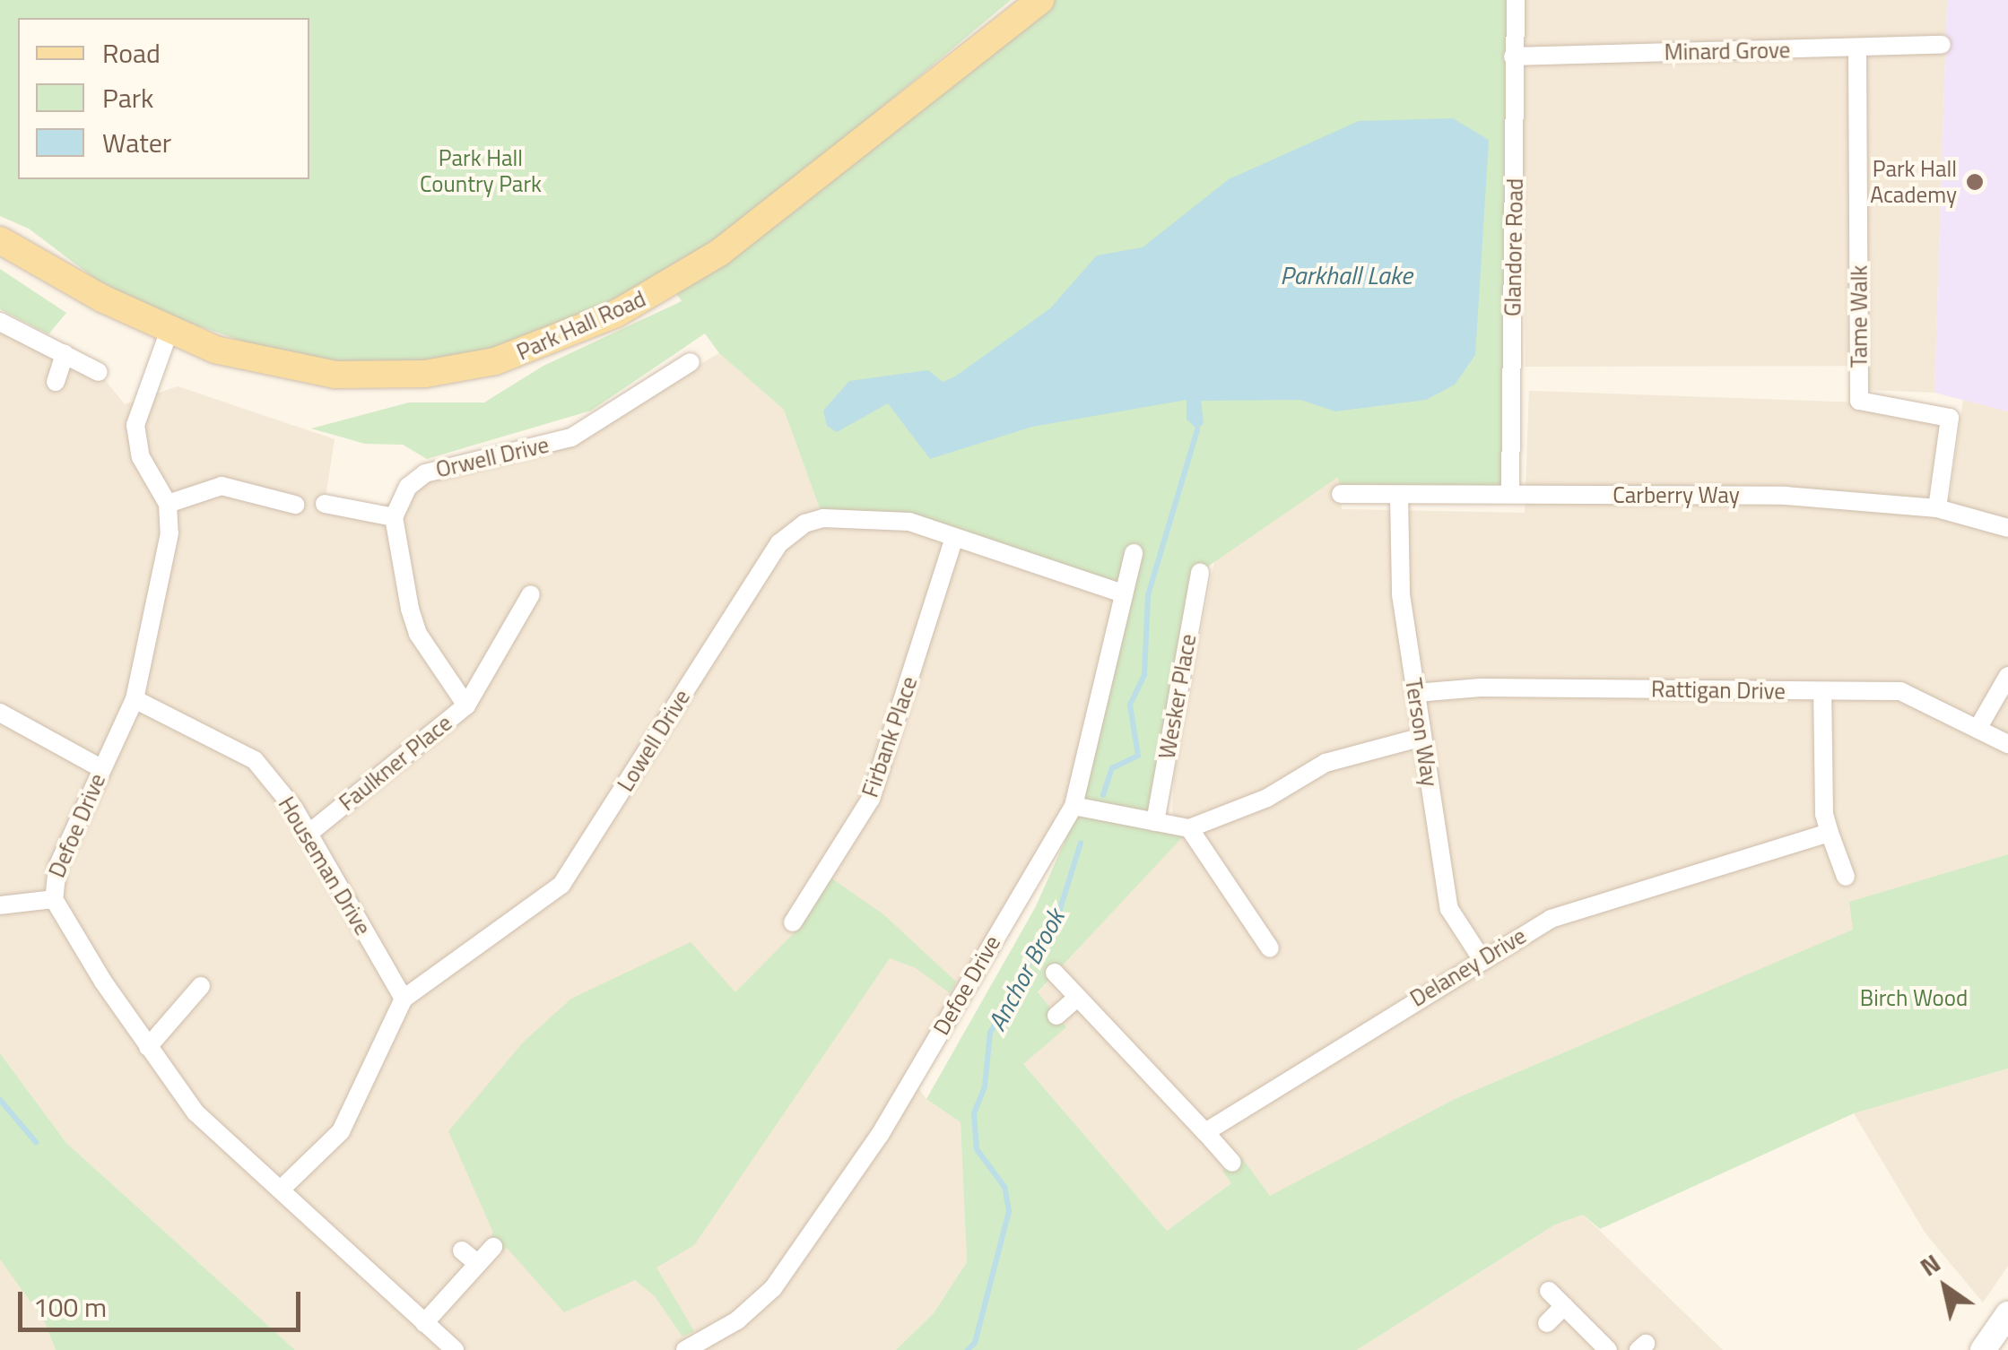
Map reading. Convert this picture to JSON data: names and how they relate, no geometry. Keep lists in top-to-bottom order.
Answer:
{
  "streets": {
    "main road": ["Park Hall Road"],
    "street": [
      "Minard Grove",
      "Glandore Road",
      "Tame Walk",
      "Orwell Drive",
      "Carberry Way",
      "Rattigan Drive",
      "Wesker Place",
      "Terson Way",
      "Firbank Place",
      "Lowell Drive",
      "Faulkner Place",
      "Defoe Drive",
      "Houseman Drive",
      "Delaney Drive"
    ]
  },
  "crossings": [
    ["Minard Grove", "Glandore Road"],
    ["Minard Grove", "Tame Walk"],
    ["Glandore Road", "Carberry Way"],
    ["Tame Walk", "Carberry Way"],
    ["Park Hall Road", "Defoe Drive"],
    ["Carberry Way", "Terson Way"],
    ["Rattigan Drive", "Terson Way"],
    ["Terson Way", "Delaney Drive"],
    ["Firbank Place", "Lowell Drive"],
    ["Lowell Drive", "Defoe Drive"],
    ["Lowell Drive", "Houseman Drive"],
    ["Faulkner Place", "Houseman Drive"],
    ["Defoe Drive", "Houseman Drive"]
  ],
  "water": ["Parkhall Lake", "Anchor Brook"],
  "parks": ["Park Hall Country Park", "Birch Wood"],
  "places": ["Park Hall Academy"],
  "legend": ["Road", "Park", "Water"],
  "scale_bar": "100 m",
  "north": "top left"
}
